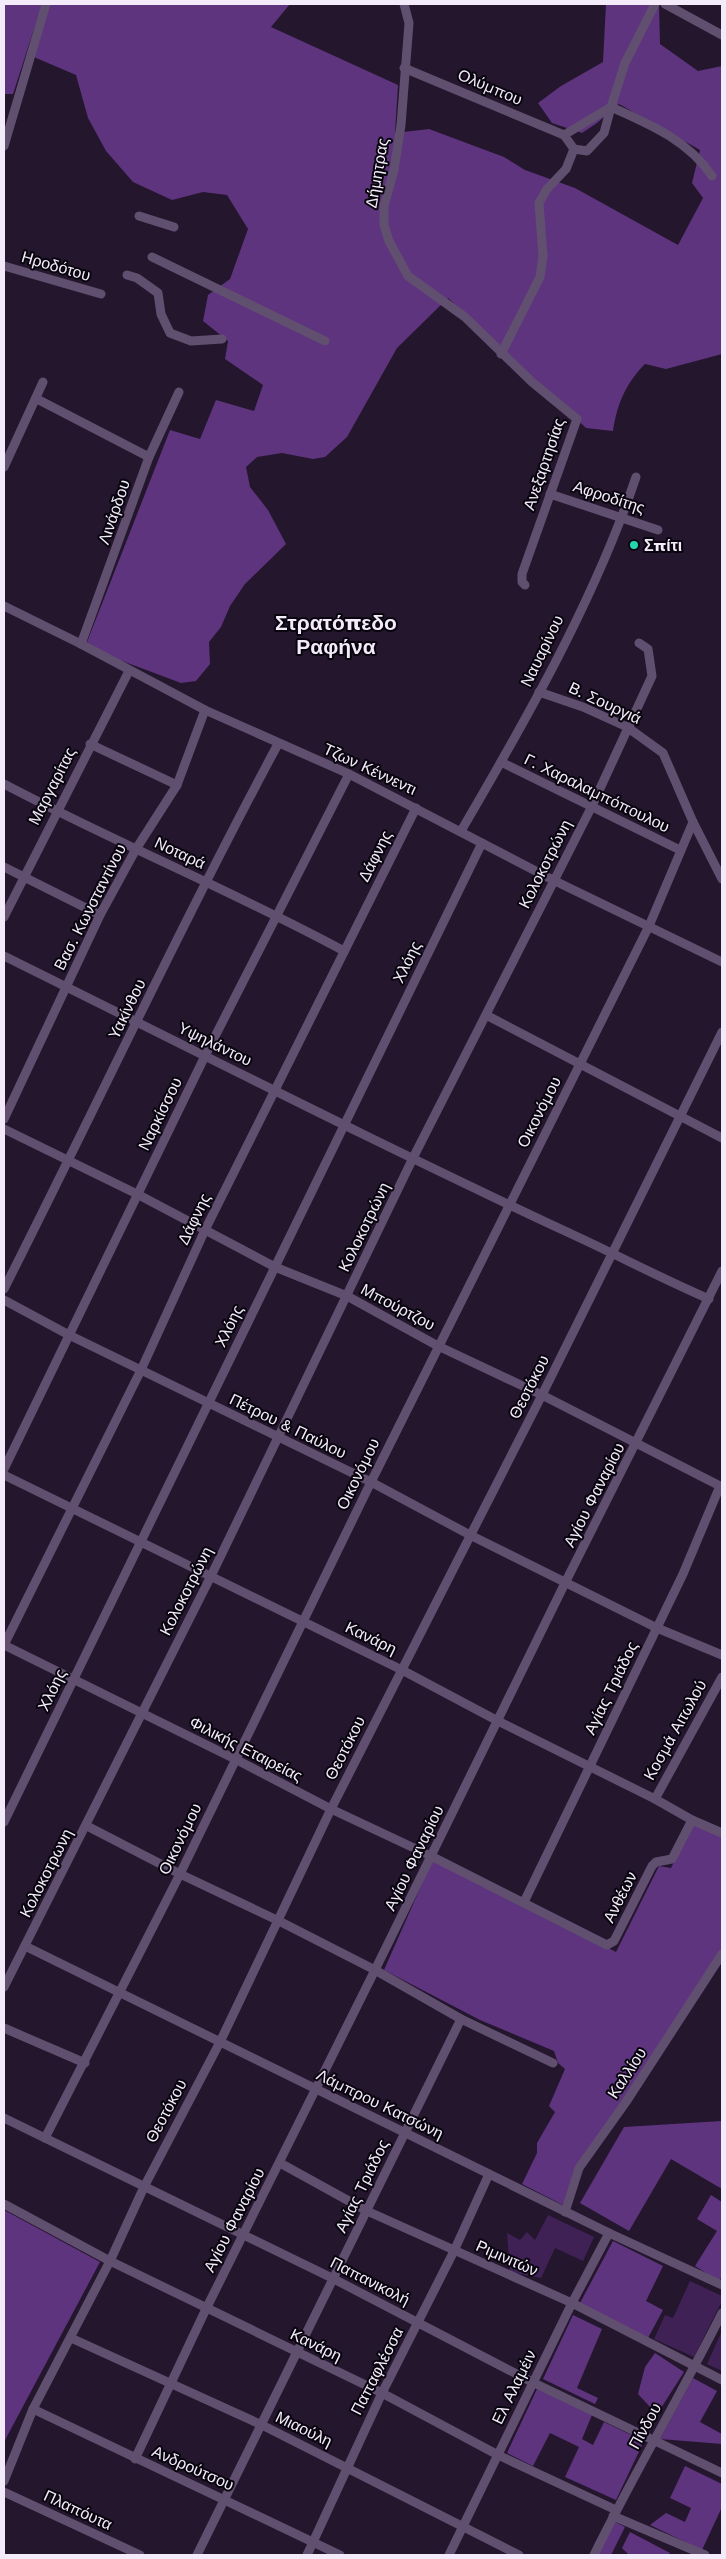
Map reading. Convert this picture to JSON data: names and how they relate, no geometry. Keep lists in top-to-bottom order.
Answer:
{
  "streets": {
    "street": [
      "Ολύμπου",
      "Δήμητρας",
      "Ηροδότου",
      "Ανεξαρτησίας",
      "Αφροδίτης",
      "Λινάρδου",
      "Ναυαρίνου",
      "Β. Σουργιά",
      "Τζων Κέννεντι",
      "Μαργαρίτας",
      "Γ. Χαραλαμπόπουλου",
      "Νοταρά",
      "Δάφνης",
      "Κολοκοτρώνη",
      "Βασ. Κωνσταντίνου",
      "Χλόης",
      "Υακίνθου",
      "Υψηλάντου",
      "Οικονόμου",
      "Ναρκίσσου",
      "Μπούρτζου",
      "Θεοτόκου",
      "Πέτρου & Παύλου",
      "Αγίου Φαναρίου",
      "Κανάρη",
      "Αγίας Τριάδος",
      "Κοσμά Αιτωλού",
      "Φιλικής Εταιρείας",
      "Κολοκοτρωνη",
      "Ανθέων",
      "Καλλίου",
      "Λάμπρου Κατσώνη",
      "Ριμινιτών",
      "Παπανικολή",
      "Παπαφλέσσα",
      "Ελ Αλαμέιν",
      "Πίνδου",
      "Μιαούλη",
      "Ανδρούτσου",
      "Πλαπόυτα"
    ]
  },
  "crossings": [
    ["Ολύμπου", "Δήμητρας"],
    ["Δήμητρας", "Ανεξαρτησίας"],
    ["Ανεξαρτησίας", "Αφροδίτης"],
    ["Αφροδίτης", "Ναυαρίνου"],
    ["Λινάρδου", "Τζων Κέννεντι"],
    ["Ναυαρίνου", "Β. Σουργιά"],
    ["Ναυαρίνου", "Τζων Κέννεντι"],
    ["Ναυαρίνου", "Γ. Χαραλαμπόπουλου"],
    ["Β. Σουργιά", "Κολοκοτρώνη"],
    ["Β. Σουργιά", "Οικονόμου"],
    ["Τζων Κέννεντι", "Μαργαρίτας"],
    ["Τζων Κέννεντι", "Δάφνης"],
    ["Τζων Κέννεντι", "Κολοκοτρώνη"],
    ["Τζων Κέννεντι", "Βασ. Κωνσταντίνου"],
    ["Τζων Κέννεντι", "Χλόης"],
    ["Τζων Κέννεντι", "Υακίνθου"],
    ["Τζων Κέννεντι", "Οικονόμου"],
    ["Τζων Κέννεντι", "Ναρκίσσου"],
    ["Μαργαρίτας", "Νοταρά"],
    ["Γ. Χαραλαμπόπουλου", "Κολοκοτρώνη"],
    ["Γ. Χαραλαμπόπουλου", "Οικονόμου"],
    ["Νοταρά", "Δάφνης"],
    ["Νοταρά", "Βασ. Κωνσταντίνου"],
    ["Νοταρά", "Υακίνθου"],
    ["Νοταρά", "Ναρκίσσου"],
    ["Δάφνης", "Υψηλάντου"],
    ["Δάφνης", "Μπούρτζου"],
    ["Δάφνης", "Πέτρου & Παύλου"],
    ["Δάφνης", "Κανάρη"],
    ["Δάφνης", "Φιλικής Εταιρείας"],
    ["Κολοκοτρώνη", "Υψηλάντου"],
    ["Κολοκοτρώνη", "Μπούρτζου"],
    ["Κολοκοτρώνη", "Πέτρου & Παύλου"],
    ["Κολοκοτρώνη", "Κανάρη"],
    ["Κολοκοτρώνη", "Φιλικής Εταιρείας"],
    ["Κολοκοτρώνη", "Κολοκοτρωνη"],
    ["Βασ. Κωνσταντίνου", "Υψηλάντου"],
    ["Χλόης", "Υψηλάντου"],
    ["Χλόης", "Μπούρτζου"],
    ["Χλόης", "Πέτρου & Παύλου"],
    ["Χλόης", "Κανάρη"],
    ["Χλόης", "Φιλικής Εταιρείας"],
    ["Υακίνθου", "Υψηλάντου"],
    ["Υακίνθου", "Μπούρτζου"],
    ["Υψηλάντου", "Οικονόμου"],
    ["Υψηλάντου", "Ναρκίσσου"],
    ["Υψηλάντου", "Θεοτόκου"],
    ["Υψηλάντου", "Αγίου Φαναρίου"],
    ["Οικονόμου", "Μπούρτζου"],
    ["Οικονόμου", "Πέτρου & Παύλου"],
    ["Οικονόμου", "Κανάρη"],
    ["Οικονόμου", "Φιλικής Εταιρείας"],
    ["Οικονόμου", "Λάμπρου Κατσώνη"],
    ["Οικονόμου", "Παπανικολή"],
    ["Ναρκίσσου", "Μπούρτζου"],
    ["Ναρκίσσου", "Πέτρου & Παύλου"],
    ["Μπούρτζου", "Θεοτόκου"],
    ["Μπούρτζου", "Αγίου Φαναρίου"],
    ["Μπούρτζου", "Αγίας Τριάδος"],
    ["Θεοτόκου", "Πέτρου & Παύλου"],
    ["Θεοτόκου", "Κανάρη"],
    ["Θεοτόκου", "Φιλικής Εταιρείας"],
    ["Θεοτόκου", "Λάμπρου Κατσώνη"],
    ["Θεοτόκου", "Παπανικολή"],
    ["Θεοτόκου", "Μιαούλη"],
    ["Θεοτόκου", "Ανδρούτσου"],
    ["Πέτρου & Παύλου", "Αγίου Φαναρίου"],
    ["Πέτρου & Παύλου", "Αγίας Τριάδος"],
    ["Αγίου Φαναρίου", "Κανάρη"],
    ["Αγίου Φαναρίου", "Φιλικής Εταιρείας"],
    ["Αγίου Φαναρίου", "Λάμπρου Κατσώνη"],
    ["Αγίου Φαναρίου", "Ριμινιτών"],
    ["Αγίου Φαναρίου", "Παπανικολή"],
    ["Αγίου Φαναρίου", "Μιαούλη"],
    ["Αγίου Φαναρίου", "Ανδρούτσου"],
    ["Κανάρη", "Αγίας Τριάδος"],
    ["Κανάρη", "Κοσμά Αιτωλού"],
    ["Κανάρη", "Ανθέων"],
    ["Κανάρη", "Παπαφλέσσα"],
    ["Κανάρη", "Ελ Αλαμέιν"],
    ["Κανάρη", "Πίνδου"],
    ["Αγίας Τριάδος", "Φιλικής Εταιρείας"],
    ["Αγίας Τριάδος", "Λάμπρου Κατσώνη"],
    ["Αγίας Τριάδος", "Ριμινιτών"],
    ["Αγίας Τριάδος", "Παπανικολή"],
    ["Αγίας Τριάδος", "Μιαούλη"],
    ["Αγίας Τριάδος", "Ανδρούτσου"],
    ["Φιλικής Εταιρείας", "Ανθέων"],
    ["Κολοκοτρωνη", "Λάμπρου Κατσώνη"],
    ["Καλλίου", "Λάμπρου Κατσώνη"],
    ["Λάμπρου Κατσώνη", "Παπαφλέσσα"],
    ["Λάμπρου Κατσώνη", "Ελ Αλαμέιν"],
    ["Ριμινιτών", "Παπαφλέσσα"],
    ["Ριμινιτών", "Ελ Αλαμέιν"],
    ["Ριμινιτών", "Πίνδου"],
    ["Παπανικολή", "Παπαφλέσσα"],
    ["Παπανικολή", "Ελ Αλαμέιν"],
    ["Παπανικολή", "Πίνδου"],
    ["Παπαφλέσσα", "Μιαούλη"],
    ["Παπαφλέσσα", "Ανδρούτσου"],
    ["Ελ Αλαμέιν", "Μιαούλη"]
  ],
  "districts": ["Στρατόπεδο Ραφήνα"],
  "places": ["Σπίτι"]
}
